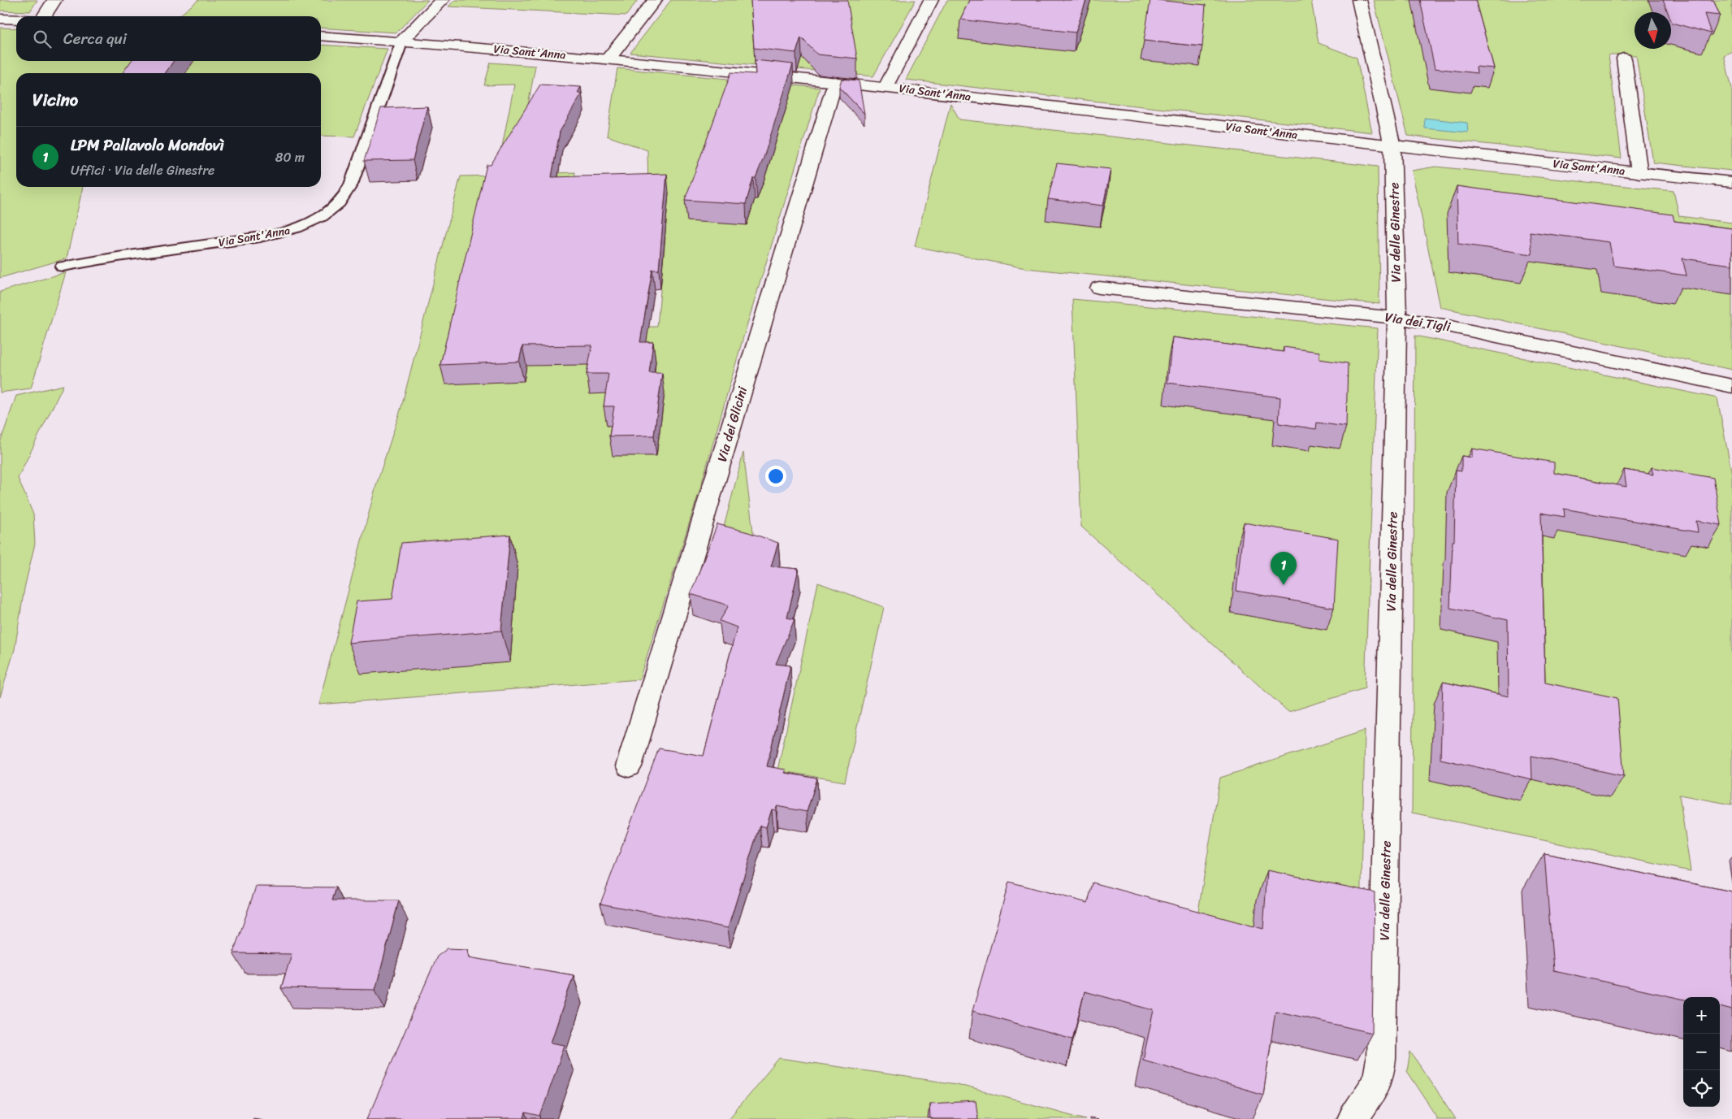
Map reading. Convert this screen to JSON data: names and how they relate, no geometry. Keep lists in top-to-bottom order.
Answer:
{
  "streets": {
    "street": [
      "Via Sant'Anna",
      "Via delle Ginestre",
      "Via dei Tigli",
      "Via dei Glicini"
    ]
  },
  "crossings": [
    ["Via Sant'Anna", "Via delle Ginestre"],
    ["Via Sant'Anna", "Via dei Glicini"],
    ["Via delle Ginestre", "Via dei Tigli"]
  ],
  "north": "bottom",
  "page": {
    "search": "Cerca qui",
    "heading": "Vicino",
    "list": [
      {
        "mark": "1",
        "name": "LPM Pallavolo Mondovì",
        "note": "Uffici · Via delle Ginestre",
        "value": "80 m"
      }
    ],
    "pins": "1",
    "map_buttons": ["+", "−"]
  }
}
